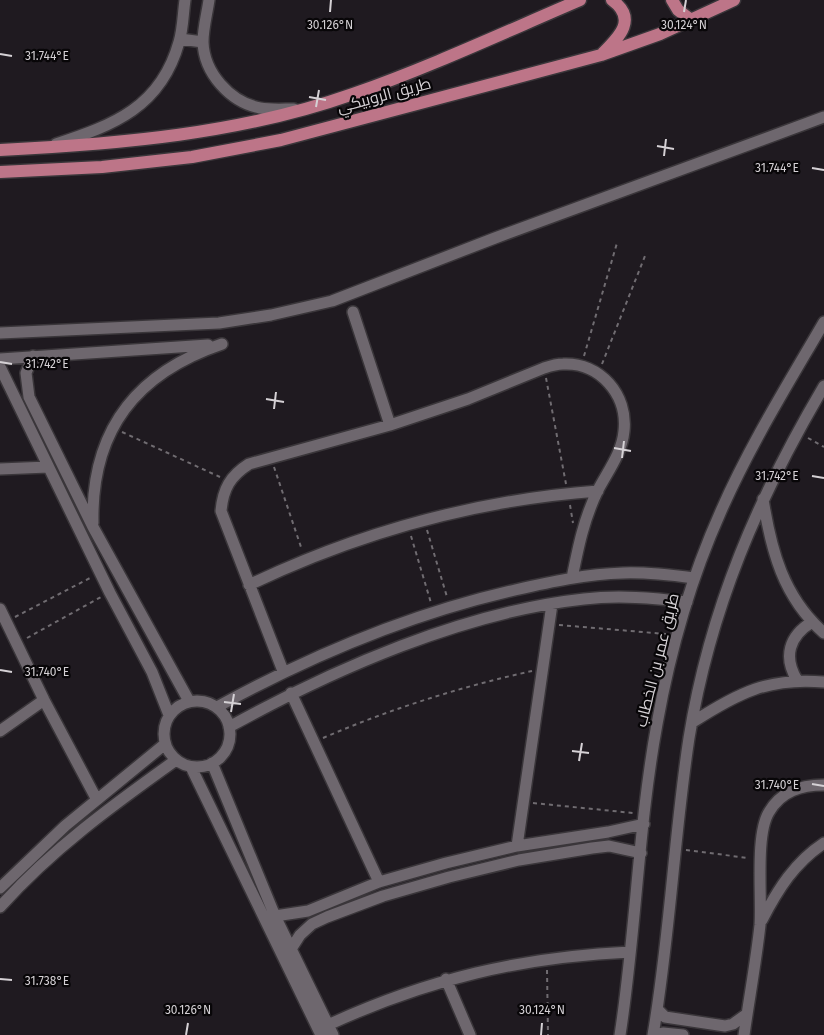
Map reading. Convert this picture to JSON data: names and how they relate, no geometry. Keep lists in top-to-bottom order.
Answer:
{
  "streets": {
    "main road": ["طريق الروبيكي"],
    "street": ["طريق عمر بن الخطاب"]
  },
  "coordinates": [
    "30.126°N",
    "30.124°N",
    "31.744°E",
    "31.742°E",
    "31.740°E",
    "31.738°E"
  ]
}
